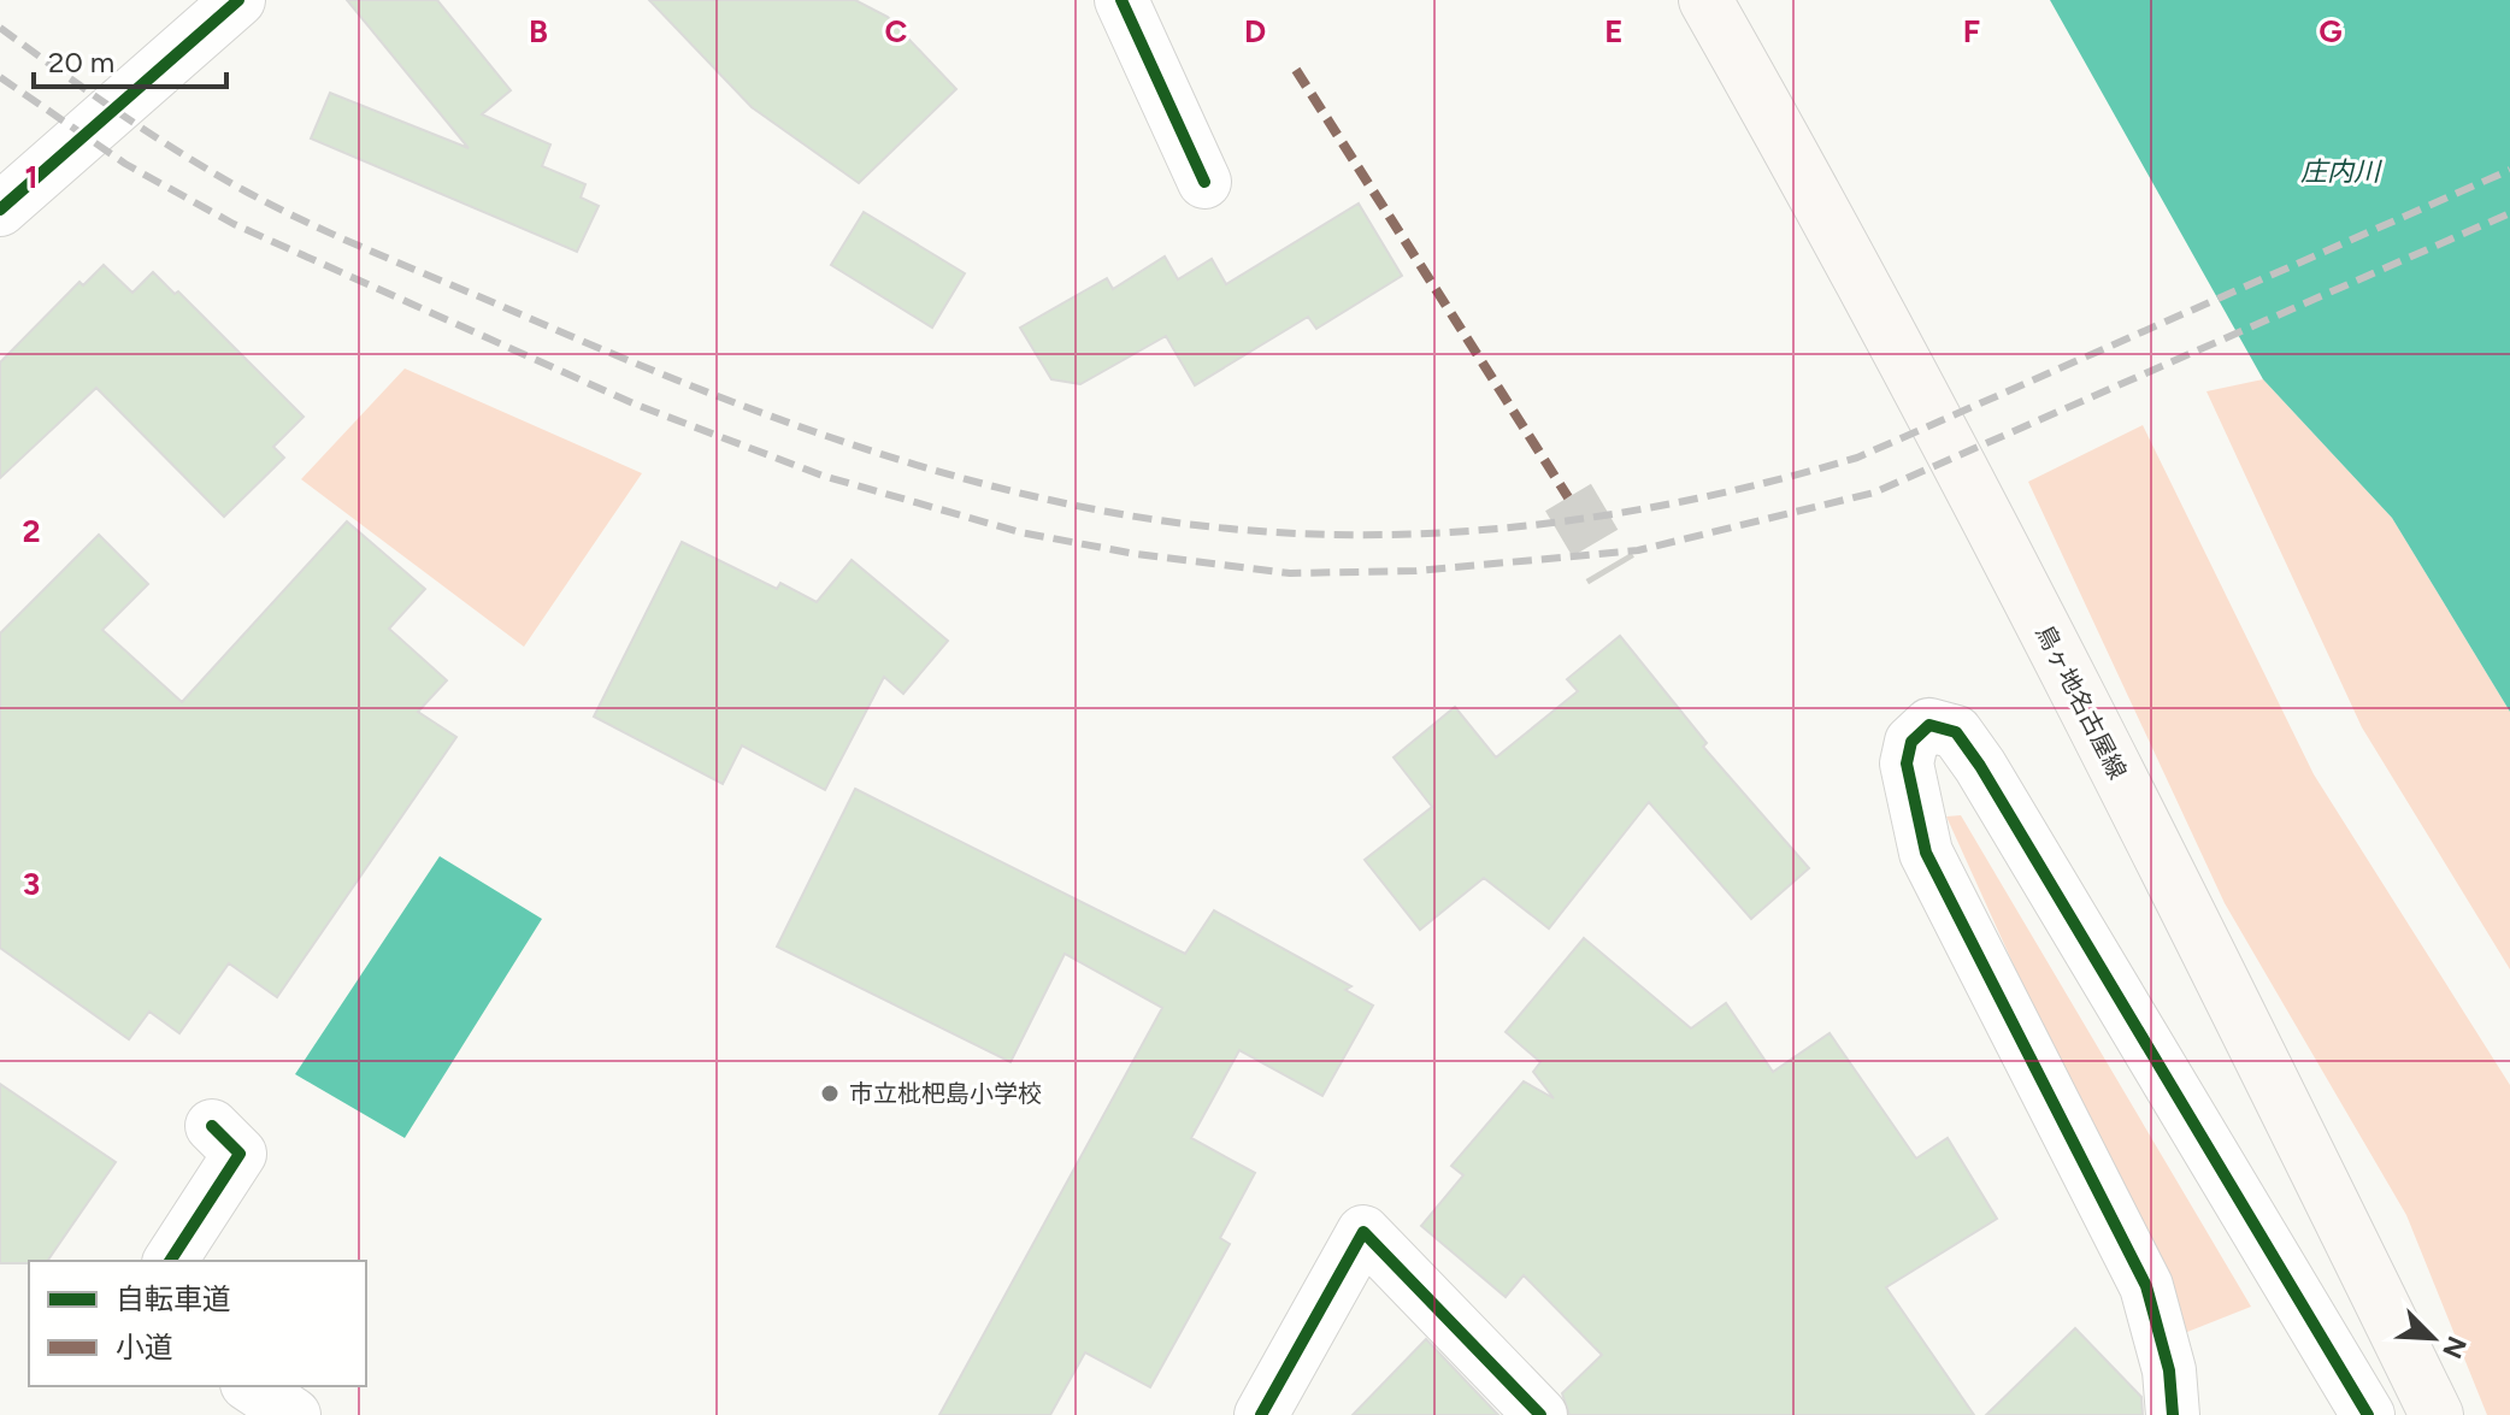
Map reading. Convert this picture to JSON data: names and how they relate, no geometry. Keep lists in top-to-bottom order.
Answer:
{
  "streets": {
    "main road": ["鳥ヶ地名古屋線"]
  },
  "water": ["庄内川"],
  "places": ["市立枇杷島小学校"],
  "legend": ["自転車道", "小道"],
  "scale_bar": "20 m",
  "north": "bottom right",
  "grid": {
    "columns": [
      "B",
      "C",
      "D",
      "E",
      "F",
      "G"
    ],
    "rows": ["1", "2", "3"]
  }
}
